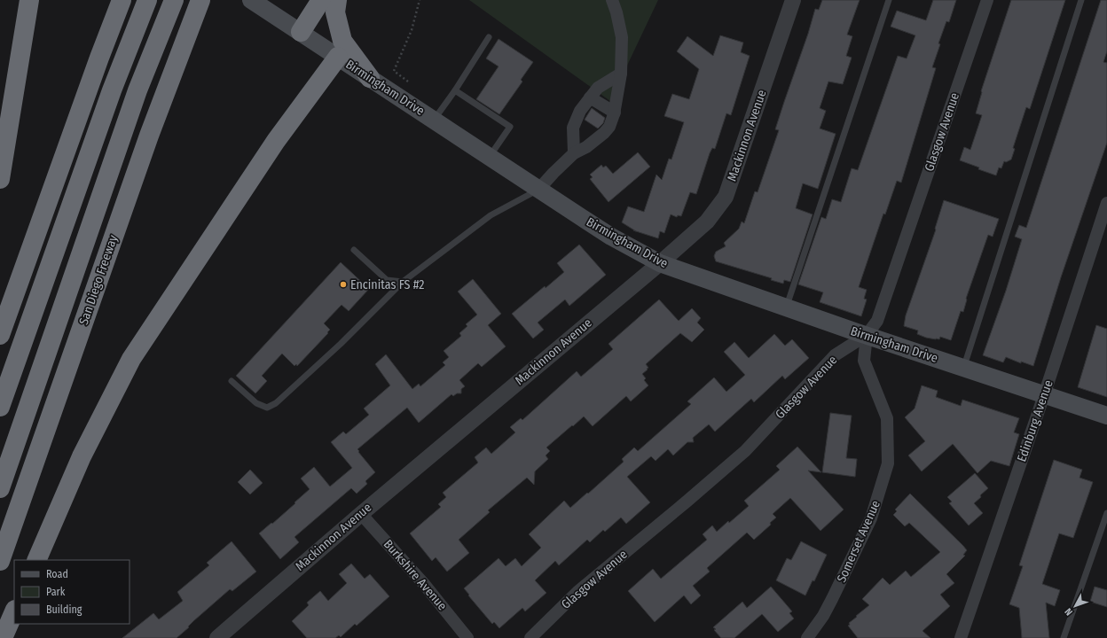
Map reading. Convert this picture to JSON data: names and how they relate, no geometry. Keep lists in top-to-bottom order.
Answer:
{
  "streets": {
    "highway": ["San Diego Freeway"],
    "main road": ["Birmingham Drive"],
    "street": [
      "Glasgow Avenue",
      "Mackinnon Avenue",
      "Edinburg Avenue",
      "Somerset Avenue",
      "Burkshire Avenue"
    ]
  },
  "crossings": [
    ["Birmingham Drive", "Glasgow Avenue"],
    ["Birmingham Drive", "Mackinnon Avenue"],
    ["Birmingham Drive", "Edinburg Avenue"],
    ["Birmingham Drive", "Somerset Avenue"],
    ["Glasgow Avenue", "Somerset Avenue"],
    ["Mackinnon Avenue", "Burkshire Avenue"]
  ],
  "places": ["Encinitas FS #2"],
  "legend": ["Road", "Park", "Building"],
  "north": "bottom left"
}
